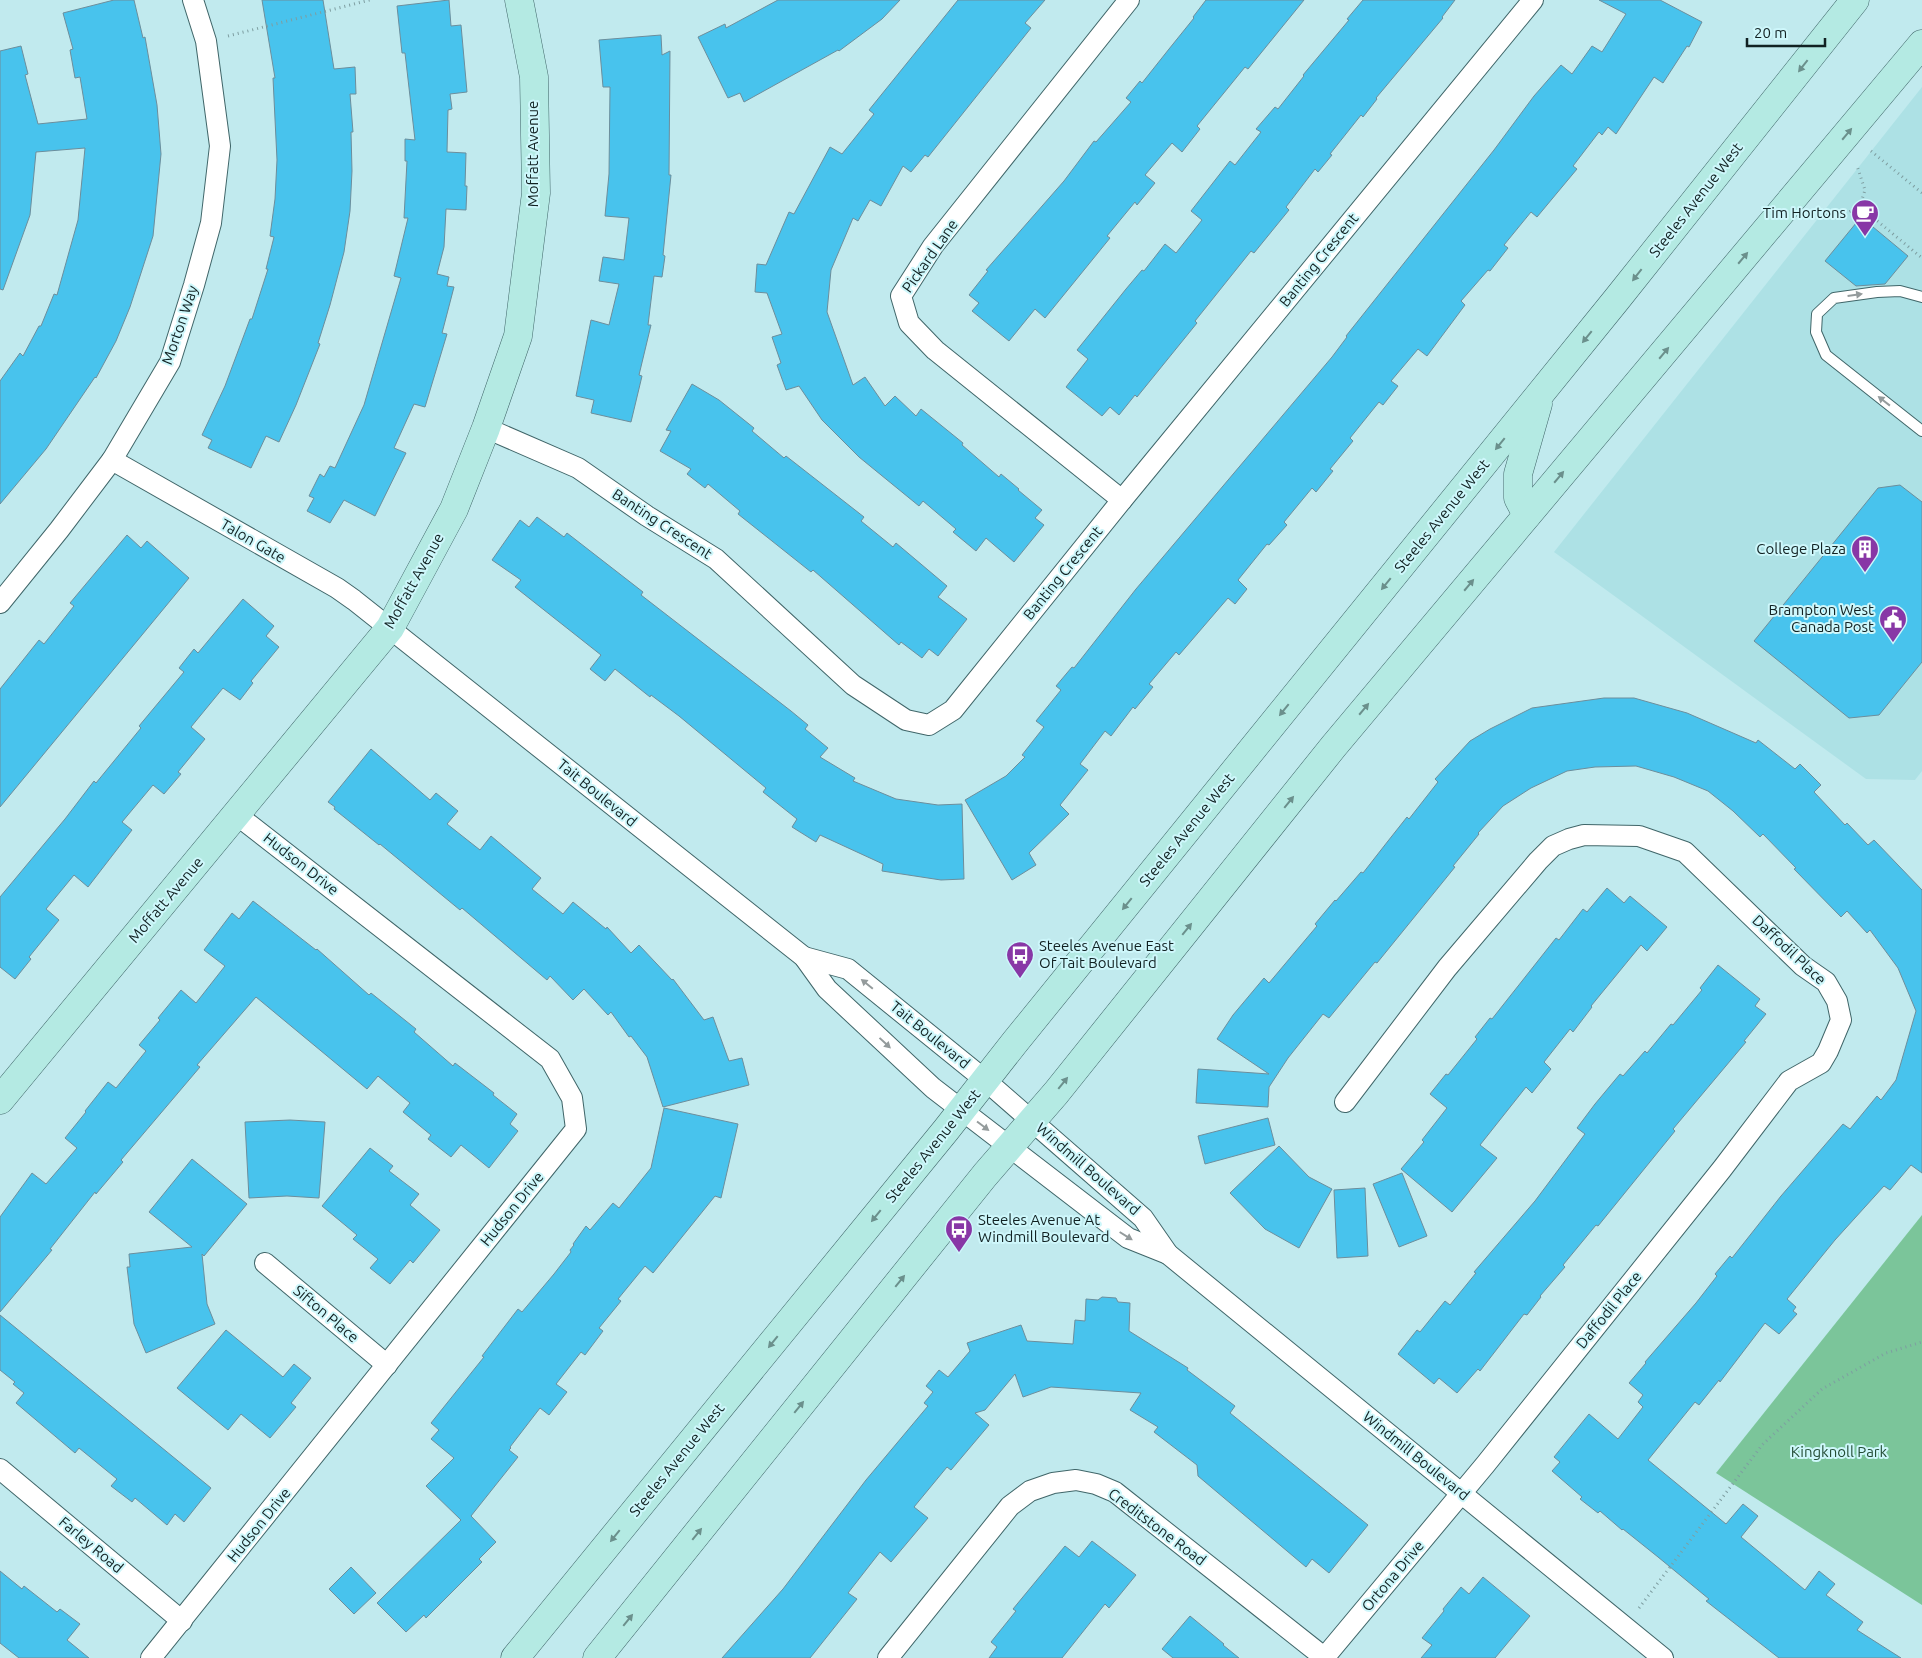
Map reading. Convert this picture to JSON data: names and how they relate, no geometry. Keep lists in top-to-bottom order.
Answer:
{
  "streets": {
    "main road": ["Moffatt Avenue", "Steeles Avenue West"],
    "street": [
      "Pickard Lane",
      "Banting Crescent",
      "Morton Way",
      "Talon Gate",
      "Tait Boulevard",
      "Hudson Drive",
      "Daffodil Place",
      "Windmill Boulevard",
      "Sifton Place",
      "Creditstone Road",
      "Farley Road",
      "Ortona Drive"
    ]
  },
  "crossings": [
    ["Moffatt Avenue", "Banting Crescent"],
    ["Moffatt Avenue", "Talon Gate"],
    ["Moffatt Avenue", "Tait Boulevard"],
    ["Moffatt Avenue", "Hudson Drive"],
    ["Steeles Avenue West", "Tait Boulevard"],
    ["Steeles Avenue West", "Windmill Boulevard"],
    ["Pickard Lane", "Banting Crescent"],
    ["Morton Way", "Talon Gate"],
    ["Talon Gate", "Tait Boulevard"],
    ["Tait Boulevard", "Windmill Boulevard"],
    ["Hudson Drive", "Sifton Place"],
    ["Hudson Drive", "Farley Road"],
    ["Daffodil Place", "Windmill Boulevard"],
    ["Daffodil Place", "Ortona Drive"],
    ["Windmill Boulevard", "Ortona Drive"],
    ["Creditstone Road", "Ortona Drive"]
  ],
  "parks": ["Kingknoll Park"],
  "places": {
    "cafe": ["Tim Hortons"],
    "building": ["College Plaza"],
    "public building": ["Brampton West Canada Post"],
    "bus stop": ["Steeles Avenue East Of Tait Boulevard", "Steeles Avenue At Windmill Boulevard"]
  },
  "scale_bar": "20 m"
}
